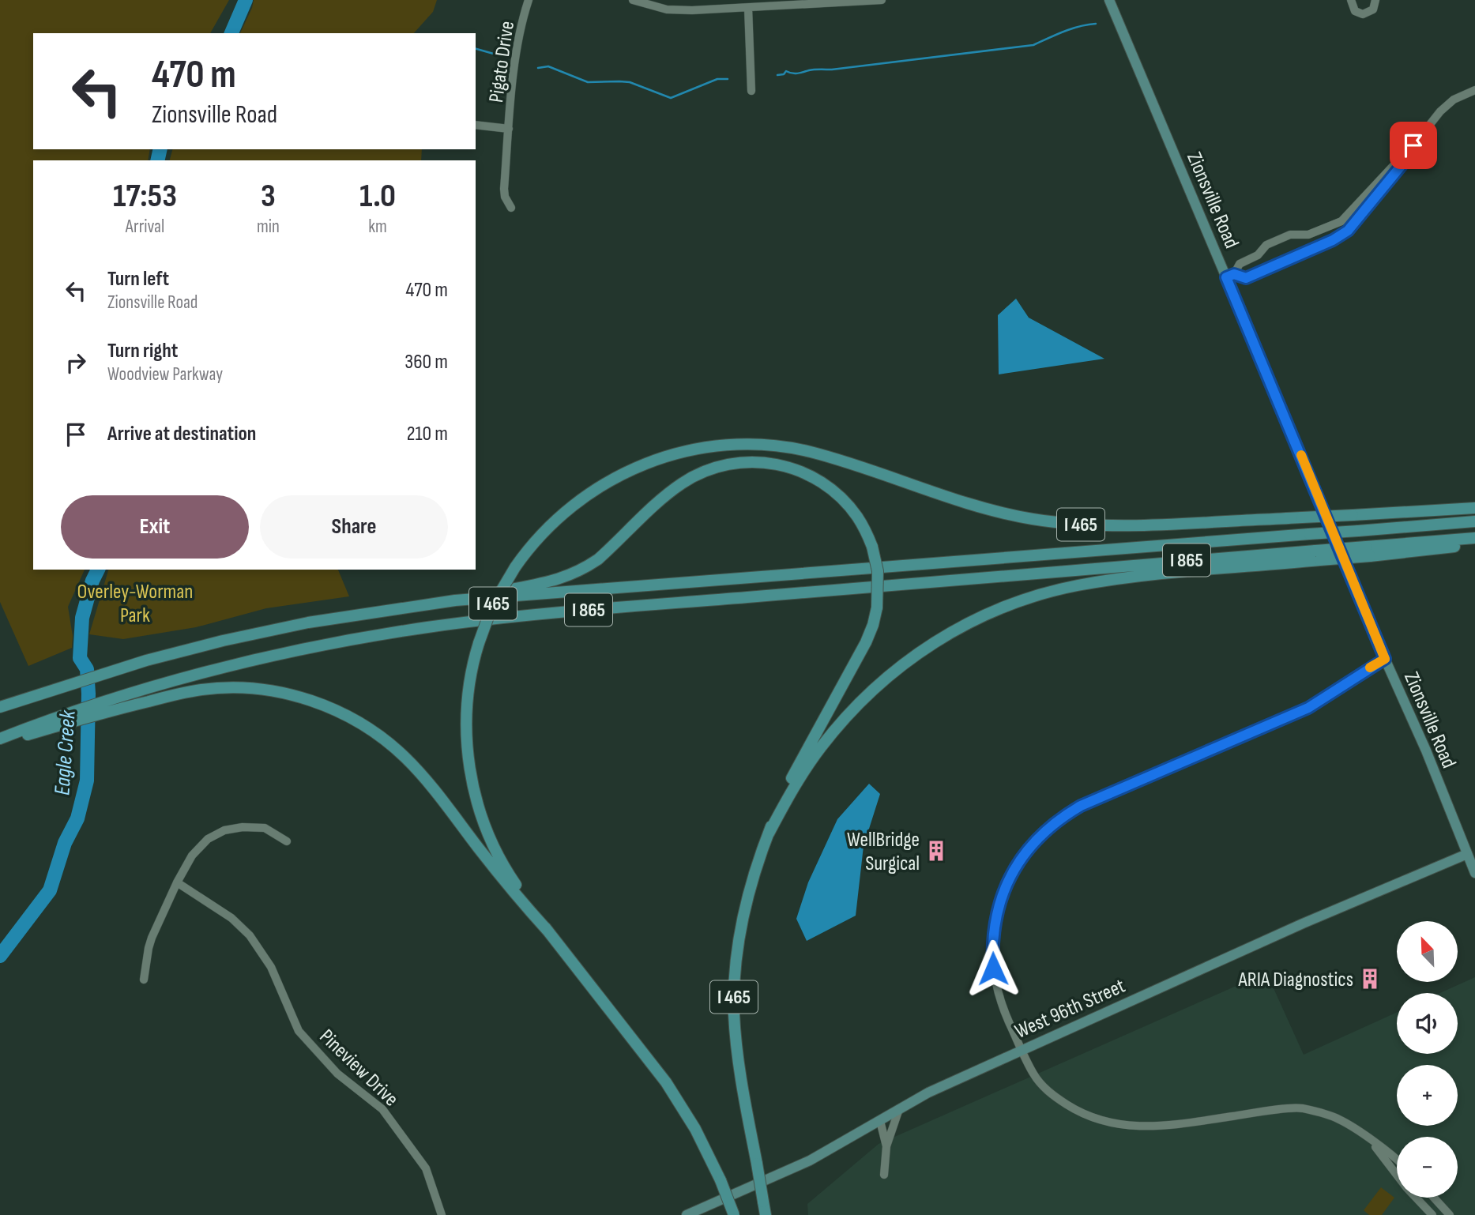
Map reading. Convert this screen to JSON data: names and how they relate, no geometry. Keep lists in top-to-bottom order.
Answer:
{
  "streets": {
    "highway": ["I 465", "I 865"],
    "main road": ["Zionsville Road", "West 96th Street"],
    "street": ["Pigato Drive", "Pineview Drive"]
  },
  "crossings": [
    ["Zionsville Road", "West 96th Street"],
    ["I 465", "I 865"]
  ],
  "water": ["Eagle Creek"],
  "parks": ["Overley-Worman Park"],
  "places": {
    "building": ["WellBridge Surgical", "ARIA Diagnostics"]
  },
  "north": "top left",
  "page": {
    "turn": ["470 m", "Zionsville Road"],
    "eta": [
      "17:53",
      "Arrival",
      "3",
      "min",
      "1.0",
      "km"
    ],
    "list": [
      {
        "name": "Turn left",
        "note": "Zionsville Road",
        "value": "470 m"
      },
      {
        "name": "Turn right",
        "note": "Woodview Parkway",
        "value": "360 m"
      },
      {
        "name": "Arrive at destination",
        "value": "210 m"
      }
    ],
    "buttons": ["Exit", "Share"],
    "map_buttons": ["+", "−"]
  }
}
